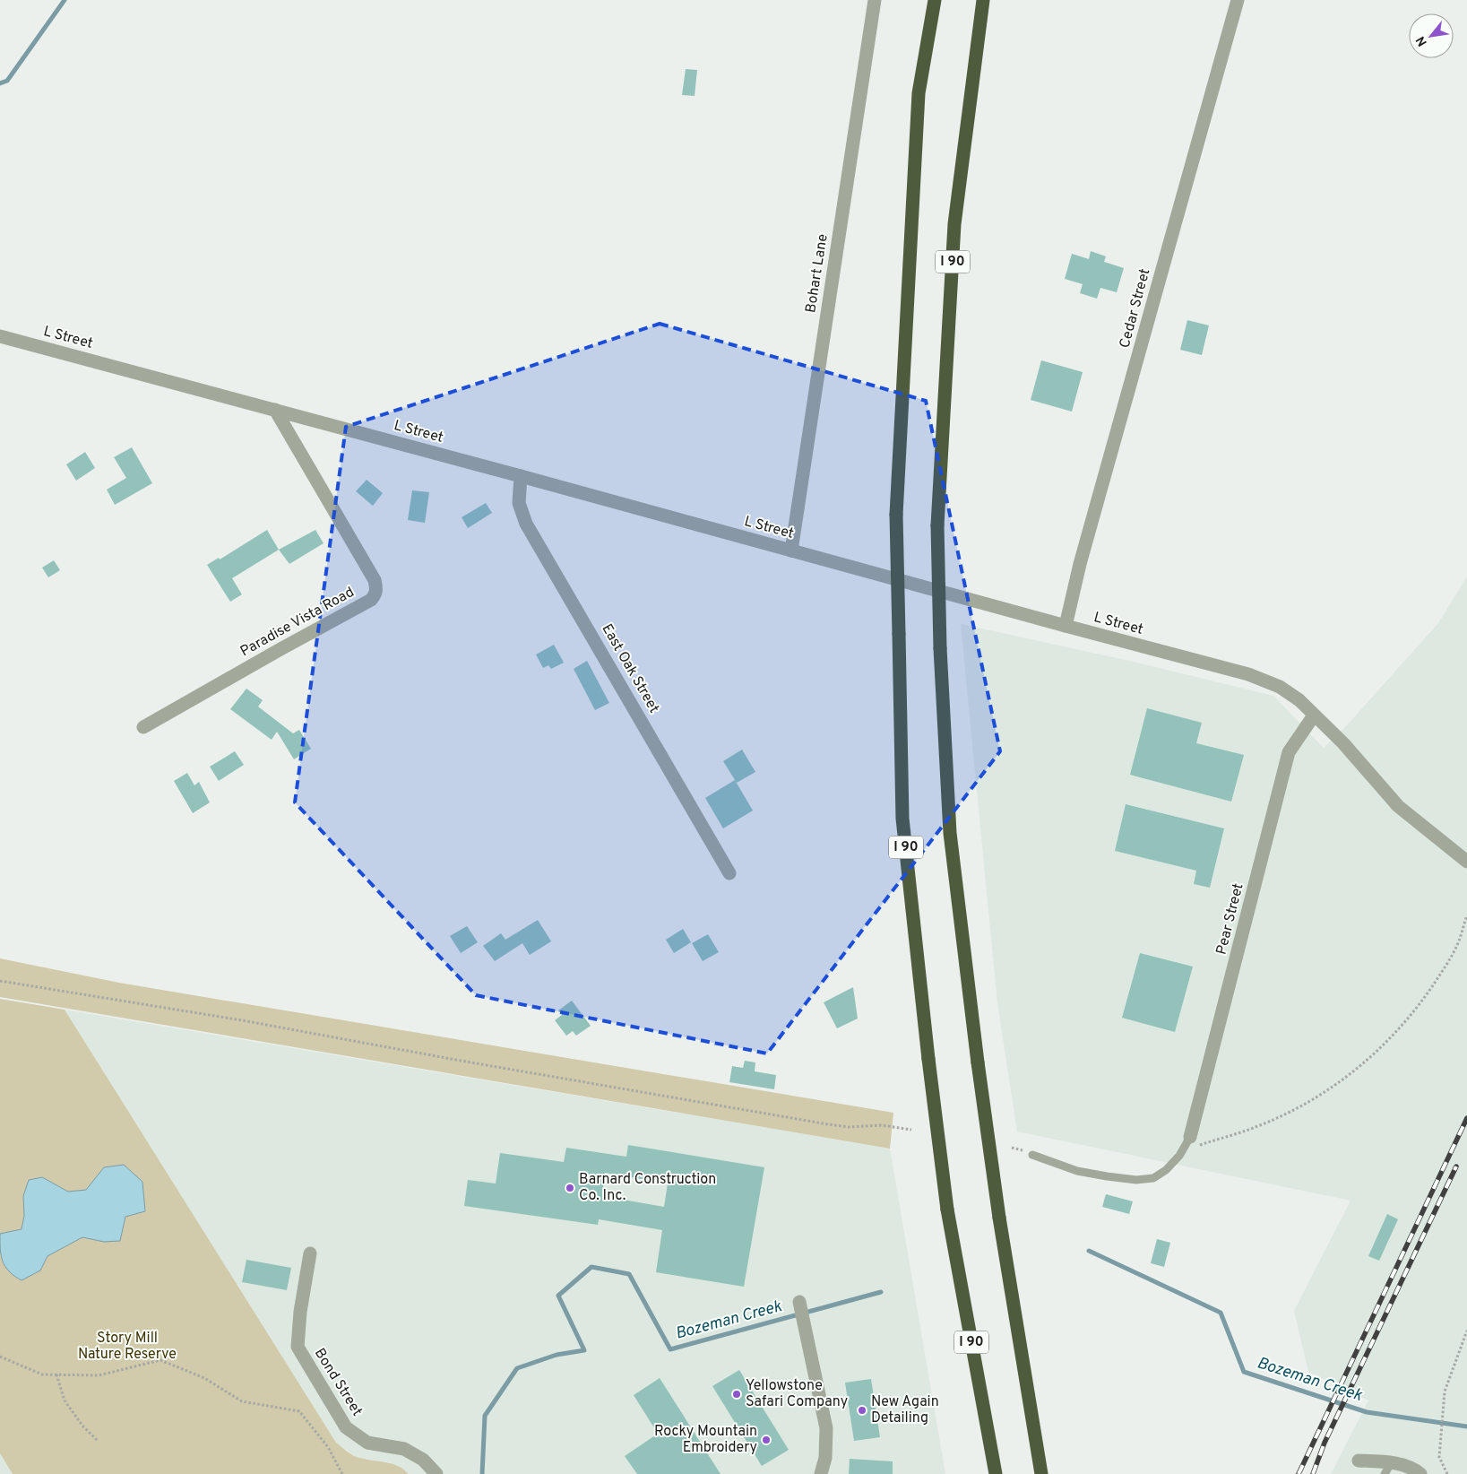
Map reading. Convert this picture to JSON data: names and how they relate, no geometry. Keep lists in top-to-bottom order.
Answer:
{
  "streets": {
    "highway": ["I 90"],
    "street": [
      "Bohart Lane",
      "Cedar Street",
      "L Street",
      "Paradise Vista Road",
      "East Oak Street",
      "Pear Street",
      "Bond Street"
    ]
  },
  "crossings": [
    ["Bohart Lane", "L Street"],
    ["Cedar Street", "L Street"],
    ["L Street", "Paradise Vista Road"],
    ["L Street", "East Oak Street"],
    ["L Street", "Pear Street"]
  ],
  "water": ["Bozeman Creek"],
  "parks": ["Story Mill Nature Reserve"],
  "places": [
    "Barnard Construction Co. Inc.",
    "Yellowstone Safari Company",
    "New Again Detailing",
    "Rocky Mountain Embroidery"
  ],
  "north": "bottom left"
}
